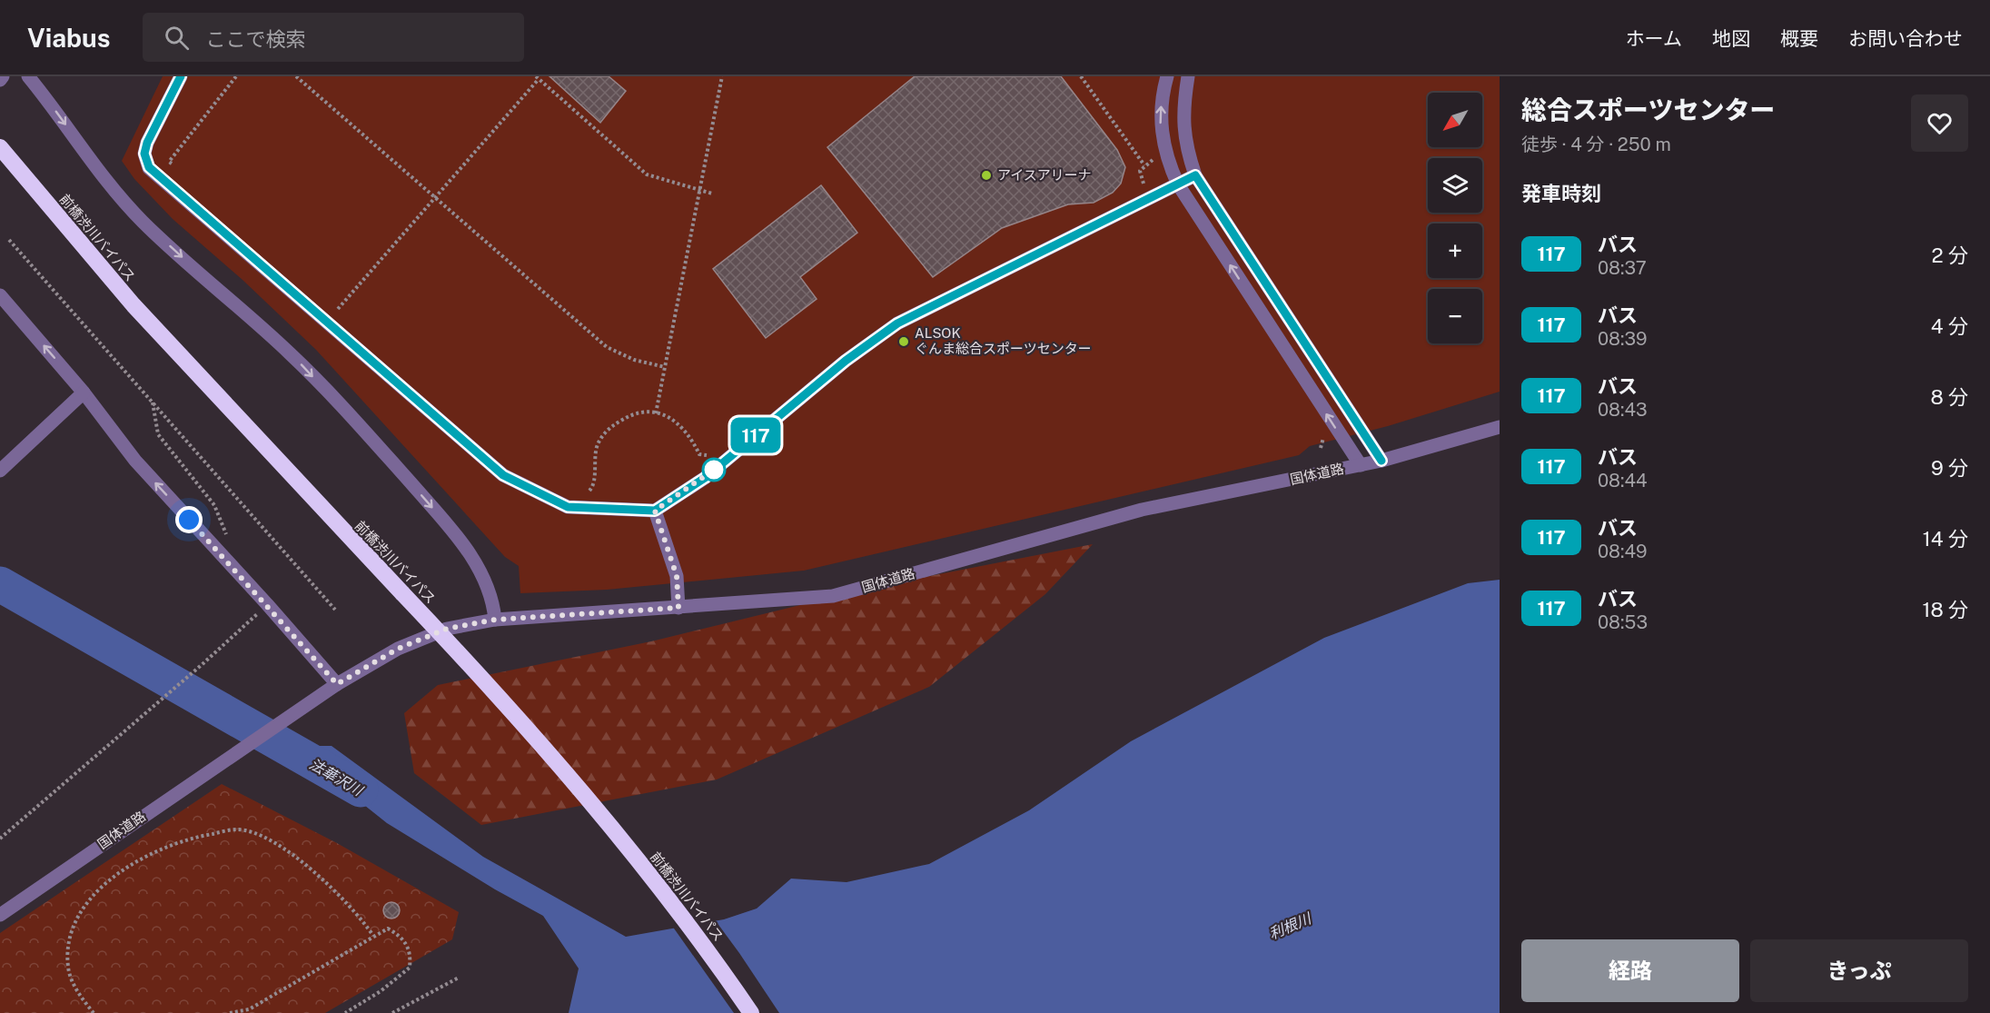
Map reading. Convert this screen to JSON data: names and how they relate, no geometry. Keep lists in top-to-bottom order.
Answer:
{
  "streets": {
    "highway": ["前橋渋川バイパス"],
    "street": ["国体道路"]
  },
  "water": ["法華沢川", "利根川"],
  "places": ["アイスアリーナ", "ALSOK ぐんま総合スポーツセンター"],
  "lines": ["bus line 117"],
  "north": "bottom left",
  "page": {
    "header": "Viabus",
    "search": "ここで検索",
    "nav": [
      "ホーム",
      "地図",
      "概要",
      "お問い合わせ"
    ],
    "on_map": "117",
    "heading": [
      ["総合スポーツセンター", "徒歩 · 4 分 · 250 m"],
      "発車時刻"
    ],
    "map_buttons": ["+", "−"],
    "list": [
      {
        "mark": "117",
        "name": "バス",
        "note": "08:37",
        "value": "2 分"
      },
      {
        "mark": "117",
        "name": "バス",
        "note": "08:39",
        "value": "4 分"
      },
      {
        "mark": "117",
        "name": "バス",
        "note": "08:43",
        "value": "8 分"
      },
      {
        "mark": "117",
        "name": "バス",
        "note": "08:44",
        "value": "9 分"
      },
      {
        "mark": "117",
        "name": "バス",
        "note": "08:49",
        "value": "14 分"
      },
      {
        "mark": "117",
        "name": "バス",
        "note": "08:53",
        "value": "18 分"
      }
    ],
    "buttons": ["経路", "きっぷ"]
  }
}
